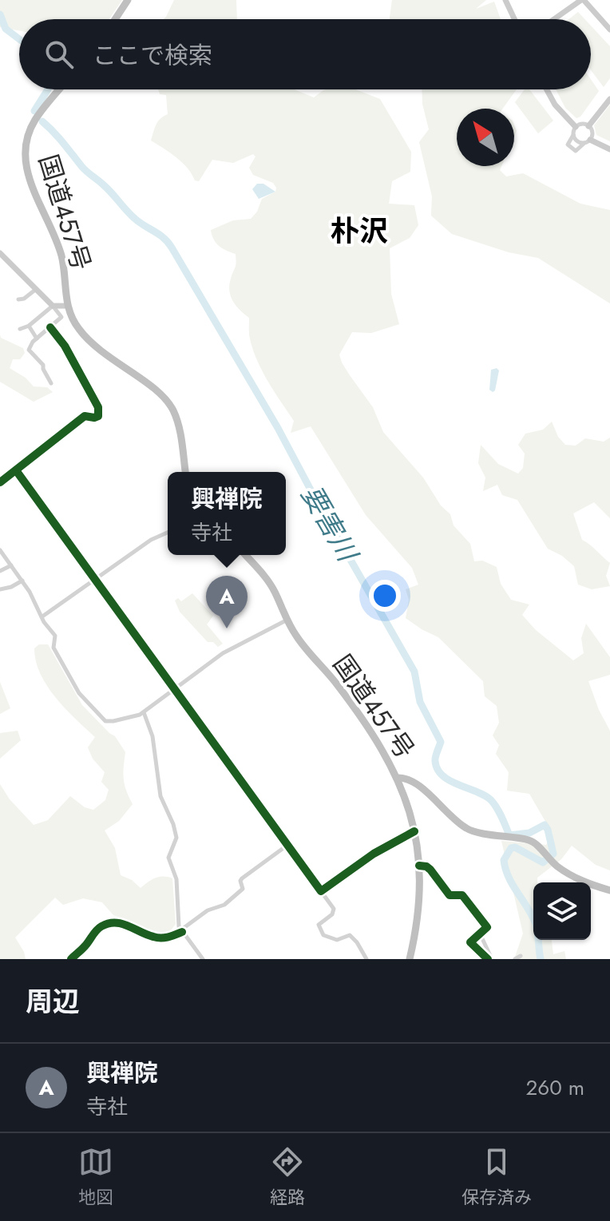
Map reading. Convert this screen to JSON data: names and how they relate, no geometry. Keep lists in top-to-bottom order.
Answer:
{
  "streets": {
    "highway": ["国道457号"]
  },
  "districts": ["朴沢"],
  "water": ["要害川"],
  "north": "top left",
  "page": {
    "search": "ここで検索",
    "popup": ["興禅院", "寺社"],
    "pins": "A",
    "heading": "周辺",
    "list": [
      {
        "mark": "A",
        "name": "興禅院",
        "note": "寺社",
        "value": "260 m"
      }
    ],
    "nav": ["地図", "経路", "保存済み"]
  }
}
